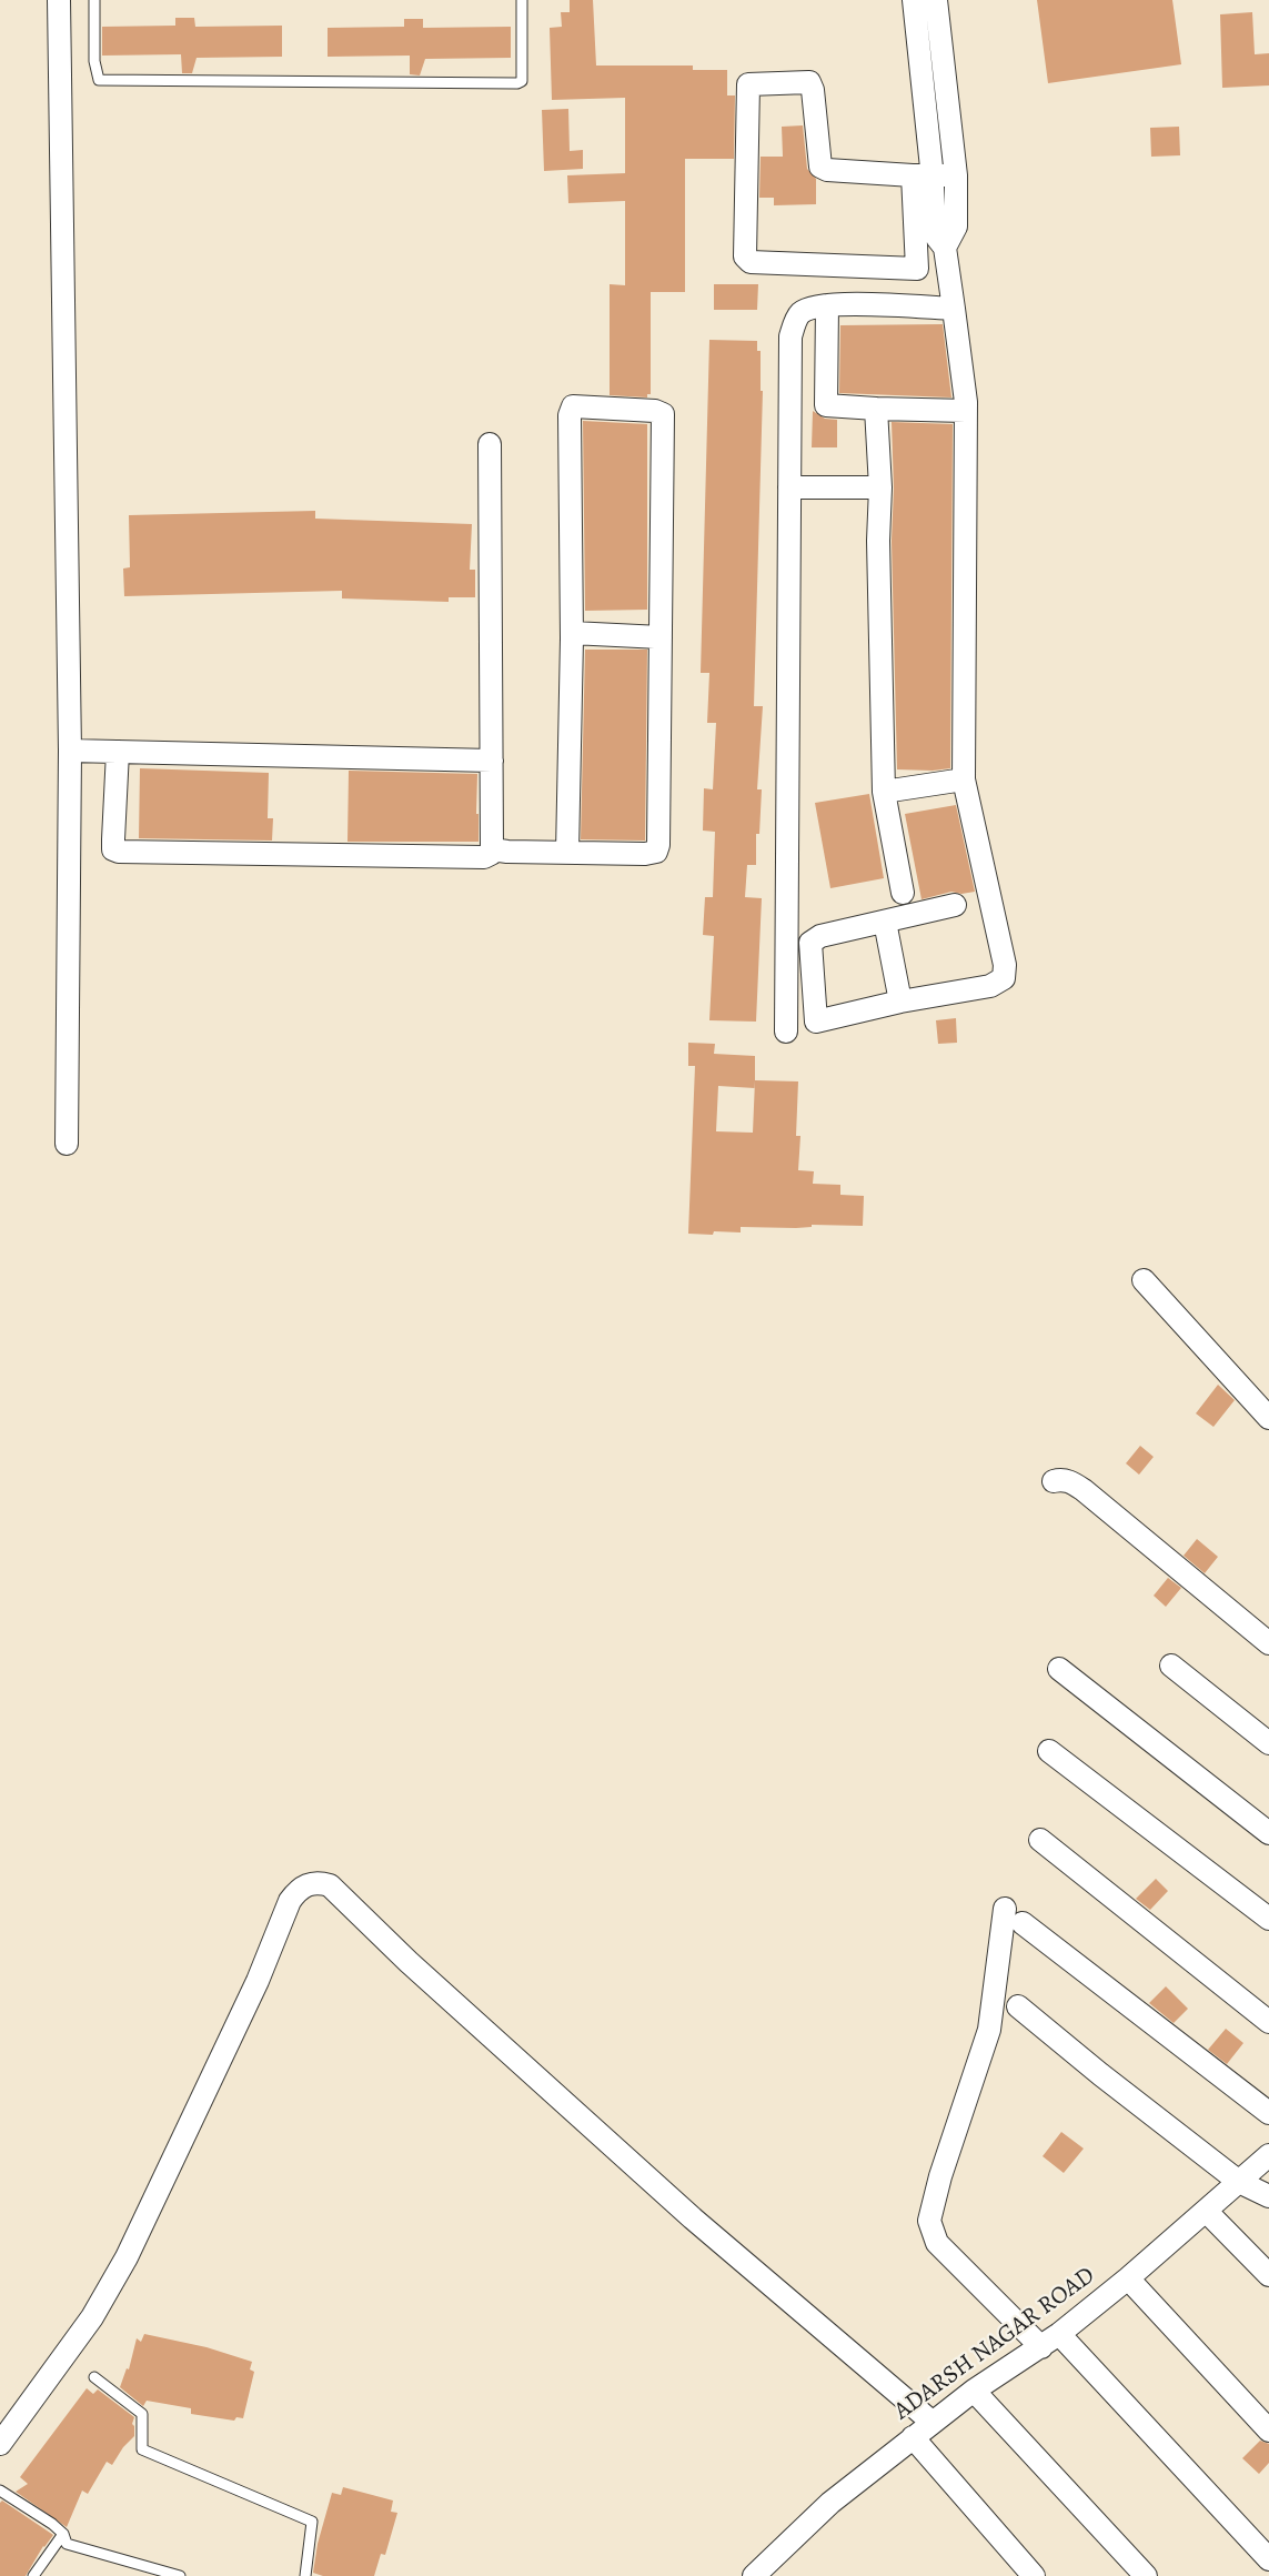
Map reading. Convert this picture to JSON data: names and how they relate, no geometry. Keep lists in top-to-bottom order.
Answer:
{
  "streets": {
    "street": ["ADARSH NAGAR ROAD"]
  }
}
